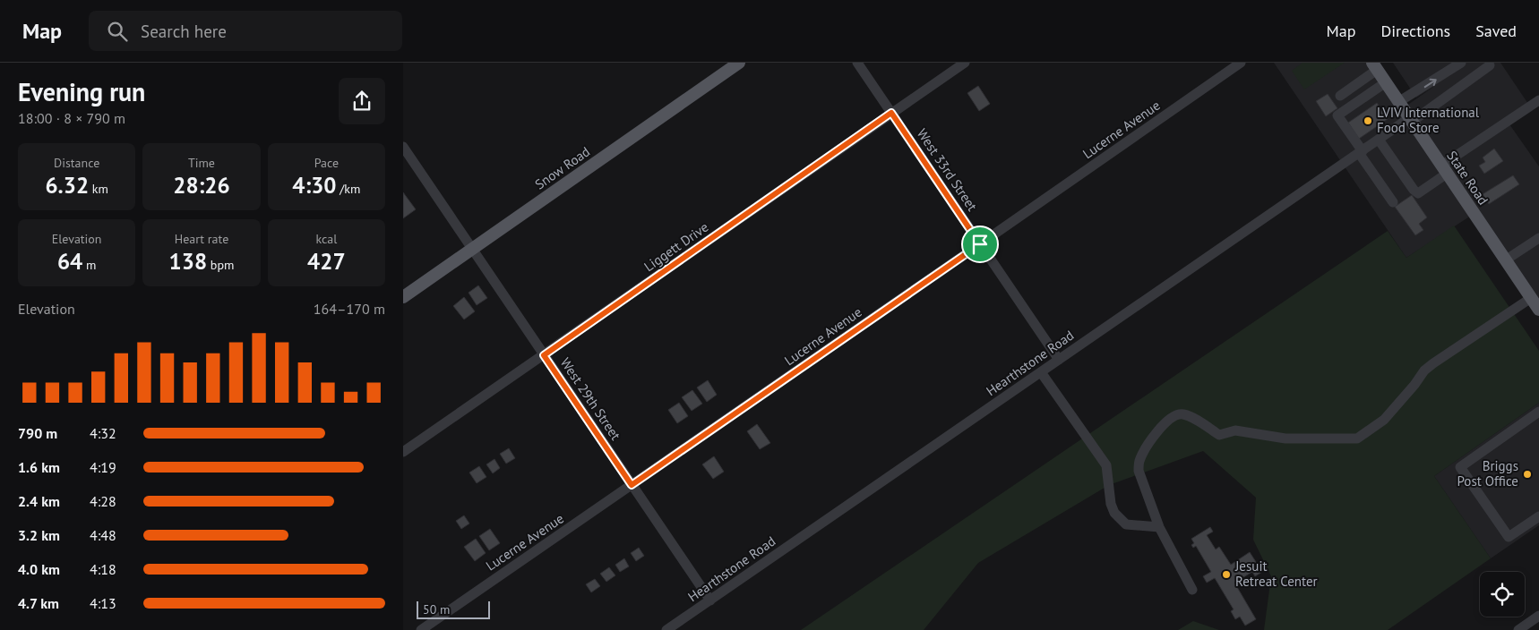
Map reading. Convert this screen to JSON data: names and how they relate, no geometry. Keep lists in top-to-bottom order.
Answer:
{
  "streets": {
    "main road": ["Snow Road", "State Road"],
    "street": [
      "Lucerne Avenue",
      "West 33rd Street",
      "Liggett Drive",
      "Hearthstone Road",
      "West 29th Street"
    ]
  },
  "crossings": [
    ["Lucerne Avenue", "West 33rd Street"],
    ["Lucerne Avenue", "West 29th Street"],
    ["Snow Road", "West 29th Street"],
    ["West 33rd Street", "Liggett Drive"],
    ["West 33rd Street", "Hearthstone Road"],
    ["State Road", "Hearthstone Road"],
    ["Liggett Drive", "West 29th Street"],
    ["Hearthstone Road", "West 29th Street"]
  ],
  "places": ["LVIV International Food Store", "Briggs Post Office", "Jesuit Retreat Center"],
  "scale_bar": "50 m",
  "page": {
    "header": "Map",
    "search": "Search here",
    "nav": ["Map", "Directions", "Saved"],
    "heading": ["Evening run", "18:00 · 8 × 790 m"],
    "stats": [
      ["Distance", "6.32 km"],
      ["Time", "28:26"],
      ["Pace", "4:30 /km"],
      ["Elevation", "64 m"],
      ["Heart rate", "138 bpm"],
      ["kcal", "427"]
    ],
    "chart": ["Elevation", "164–170 m"],
    "list": [
      {
        "name": "790 m",
        "note": "4:32"
      },
      {
        "name": "1.6 km",
        "note": "4:19"
      },
      {
        "name": "2.4 km",
        "note": "4:28"
      },
      {
        "name": "3.2 km",
        "note": "4:48"
      },
      {
        "name": "4.0 km",
        "note": "4:18"
      },
      {
        "name": "4.7 km",
        "note": "4:13"
      }
    ],
    "scale": "50 m"
  }
}
